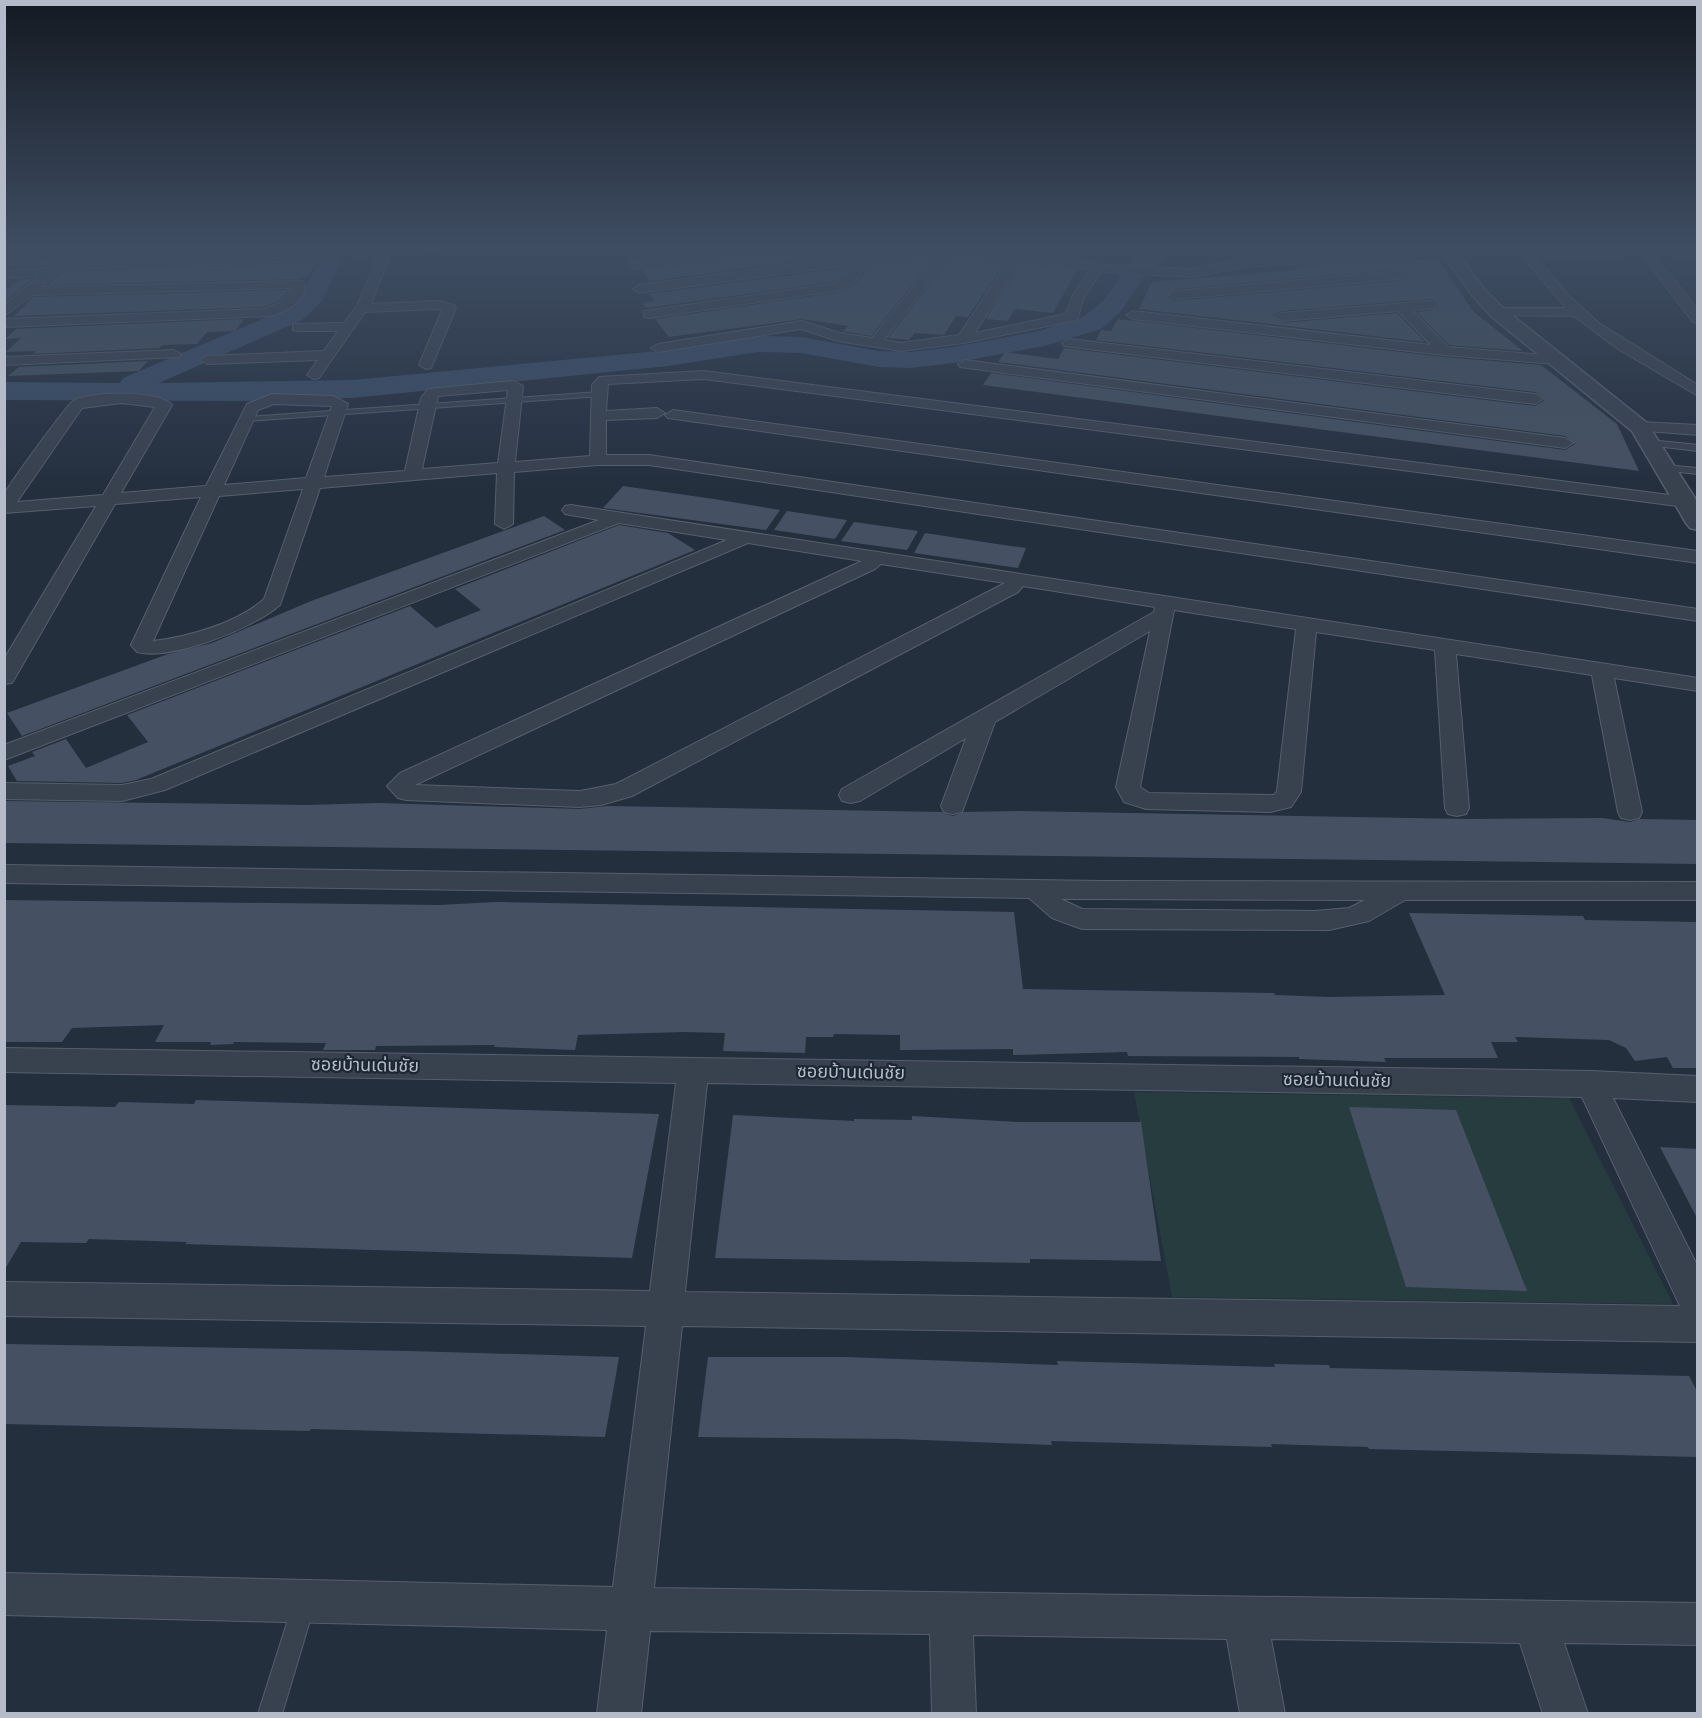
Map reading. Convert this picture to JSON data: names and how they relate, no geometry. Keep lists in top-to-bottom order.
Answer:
{
  "streets": {
    "street": ["ซอยบ้านเด่นชัย"]
  }
}
